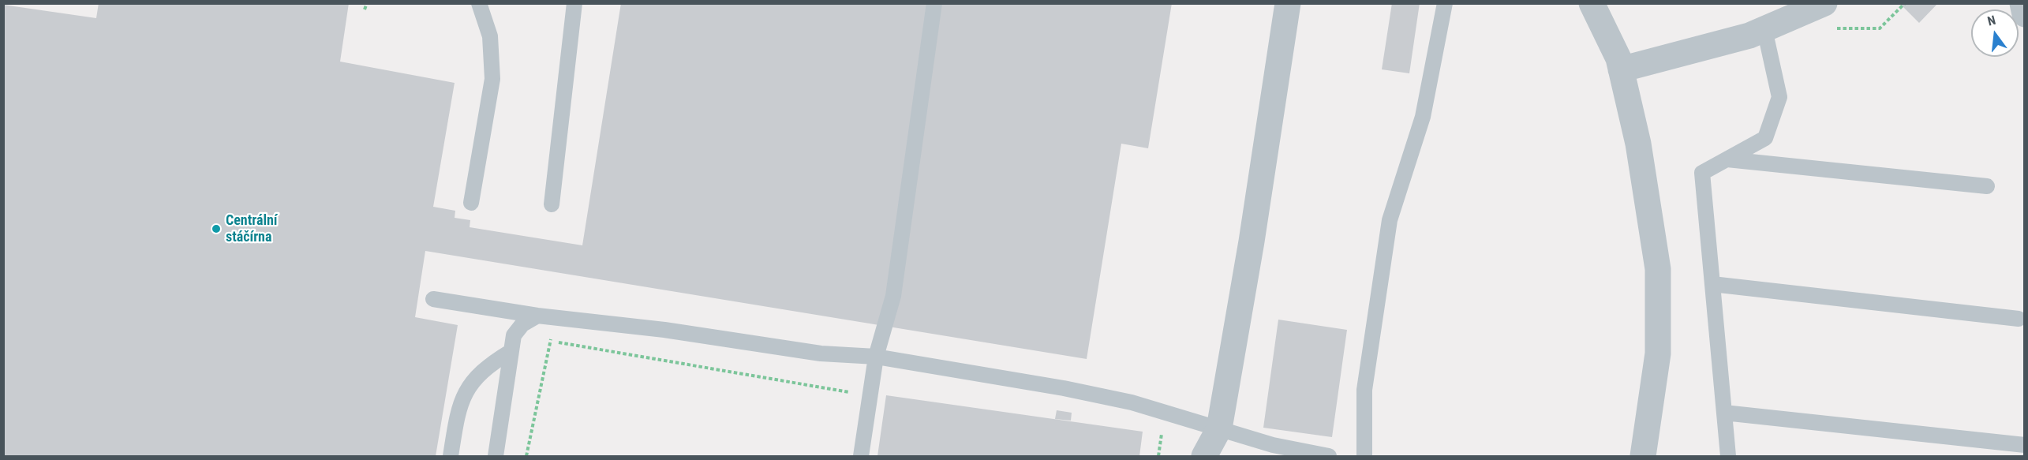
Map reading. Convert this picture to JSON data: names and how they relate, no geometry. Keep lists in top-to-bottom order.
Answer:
{
  "places": ["Centrální stáčírna"],
  "north": "top"
}
